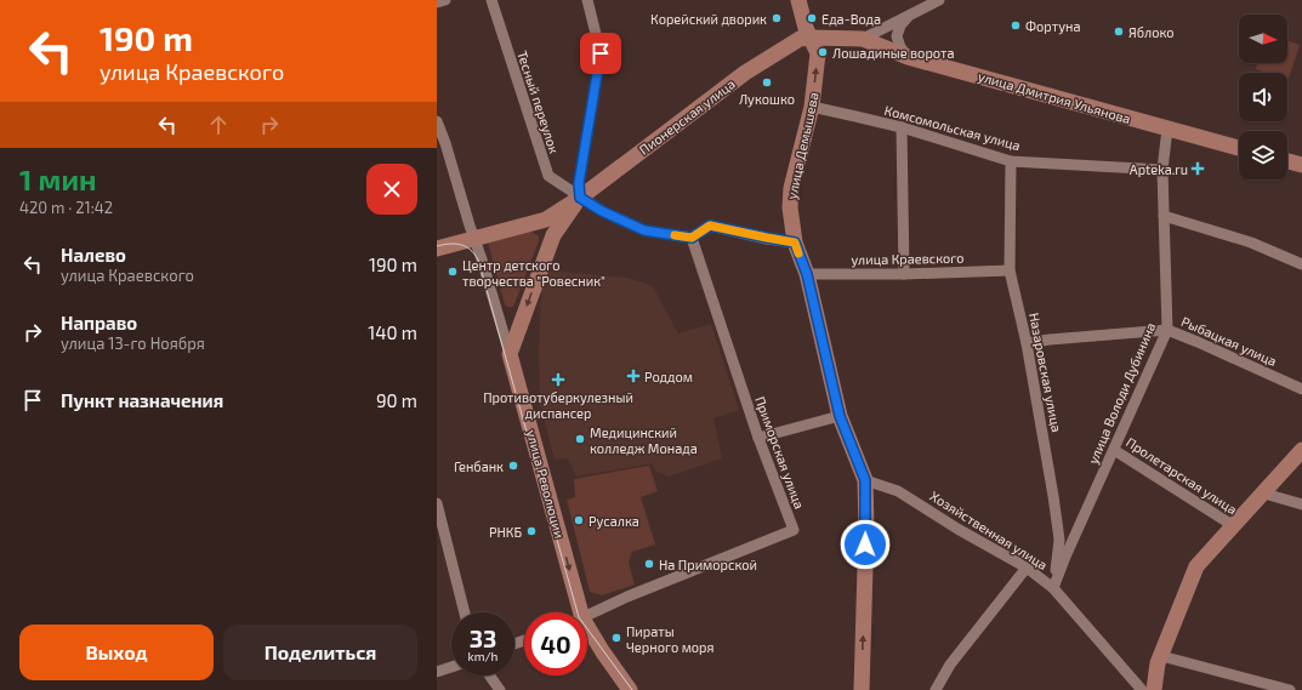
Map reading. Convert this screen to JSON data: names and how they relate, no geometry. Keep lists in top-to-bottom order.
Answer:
{
  "streets": {
    "street": [
      "улица Дмитрия Ульянова",
      "Тесный переулок",
      "Пионерская улица",
      "Комсомольская улица",
      "улица Демышева",
      "улица Краевского",
      "Рыбацкая улица",
      "Назаровская улица",
      "улица Володи Дубинина",
      "Приморская улица",
      "Пролетарская улица",
      "улица Революции",
      "Хозяйственная улица"
    ]
  },
  "crossings": [
    ["улица Дмитрия Ульянова", "Пионерская улица"],
    ["Тесный переулок", "Пионерская улица"],
    ["Пионерская улица", "улица Демышева"],
    ["Пионерская улица", "улица Революции"],
    ["Комсомольская улица", "улица Демышева"],
    ["Комсомольская улица", "Назаровская улица"],
    ["Комсомольская улица", "улица Володи Дубинина"],
    ["улица Демышева", "улица Краевского"],
    ["улица Демышева", "Хозяйственная улица"],
    ["улица Краевского", "Назаровская улица"],
    ["Рыбацкая улица", "Назаровская улица"],
    ["Рыбацкая улица", "улица Володи Дубинина"],
    ["Назаровская улица", "улица Володи Дубинина"],
    ["Назаровская улица", "Хозяйственная улица"],
    ["улица Володи Дубинина", "Пролетарская улица"],
    ["улица Володи Дубинина", "Хозяйственная улица"]
  ],
  "one_way": ["улица Демышева"],
  "places": {
    "other": [
      "Корейский дворик",
      "Еда-Вода",
      "Фортуна",
      "Яблоко",
      "Лошадиные ворота",
      "Лукошко",
      "Центр детского творчества \"Ровесник\"",
      "Медицинский колледж Монада",
      "Генбанк",
      "Русалка",
      "РНКБ",
      "На Приморской",
      "Пираты Черного моря"
    ],
    "health": ["Apteka.ru", "Роддом", "Противотуберкулезный диспансер"]
  },
  "north": "right",
  "page": {
    "turn": ["190 m", "улица Краевского"],
    "heading": ["1 мин", "420 m · 21:42"],
    "list": [
      {
        "name": "Налево",
        "note": "улица Краевского",
        "value": "190 m"
      },
      {
        "name": "Направо",
        "note": "улица 13-го Ноября",
        "value": "140 m"
      },
      {
        "name": "Пункт назначения",
        "value": "90 m"
      }
    ],
    "speed": "33 km/h",
    "limit": "40",
    "buttons": ["Выход", "Поделиться"]
  }
}
